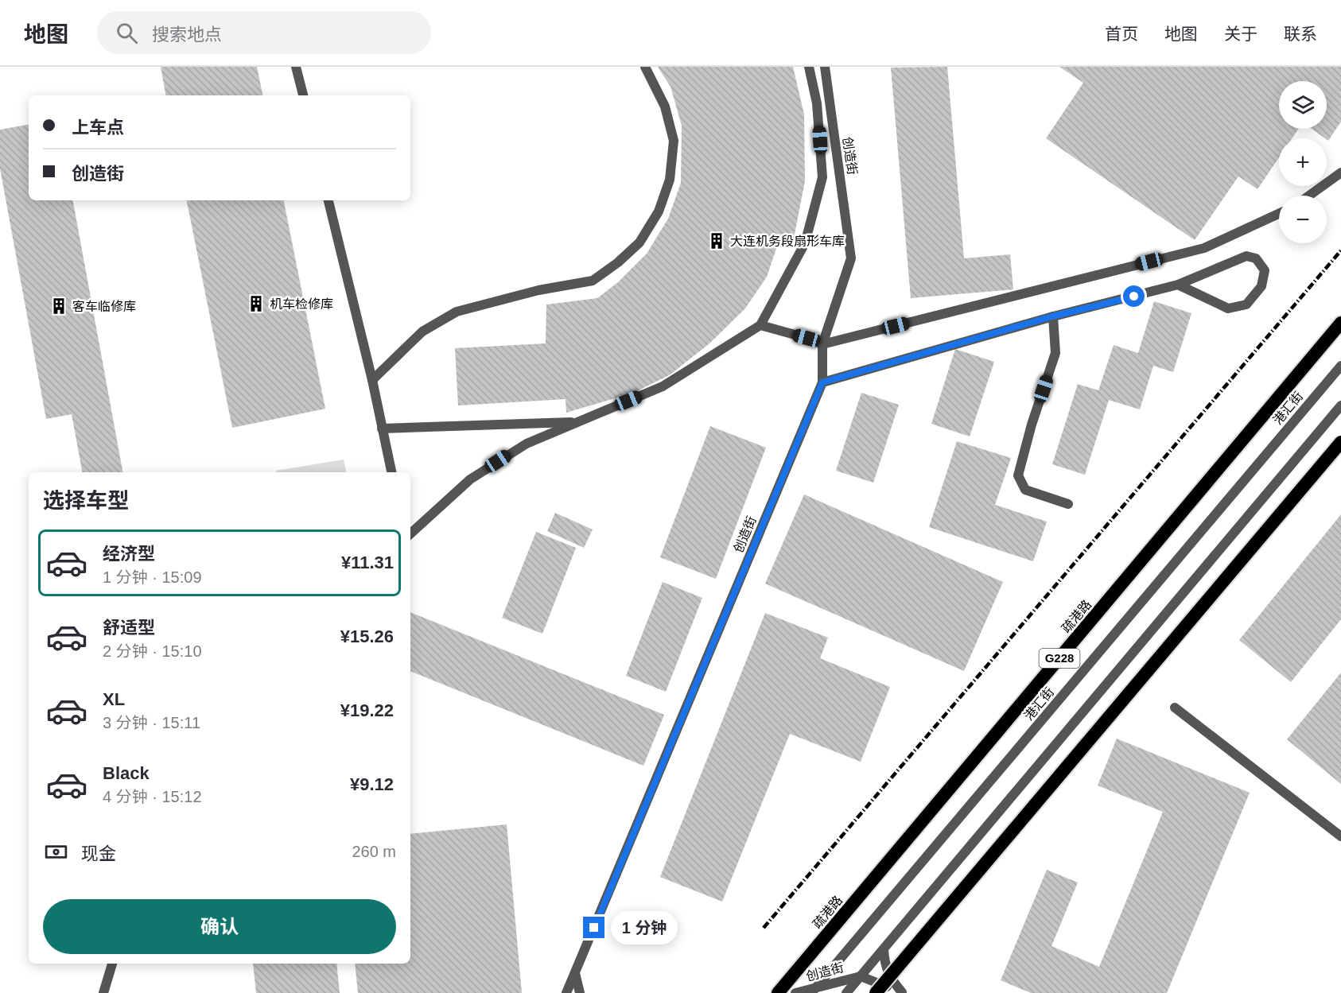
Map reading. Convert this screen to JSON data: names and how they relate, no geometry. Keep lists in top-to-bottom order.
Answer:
{
  "streets": {
    "highway": ["疏港路", "G228"],
    "street": ["创造街", "港汇街"]
  },
  "crossings": [
    ["创造街", "港汇街"]
  ],
  "places": {
    "building": ["大连机务段扇形车库", "机车检修库", "客车临修库"]
  },
  "page": {
    "header": "地图",
    "search": "搜索地点",
    "nav": [
      "首页",
      "地图",
      "关于",
      "联系"
    ],
    "map_buttons": ["+", "−"],
    "banner": ["上车点", "创造街"],
    "heading": "选择车型",
    "list": [
      {
        "name": "经济型",
        "note": "1 分钟 · 15:09",
        "value": "¥11.31"
      },
      {
        "name": "舒适型",
        "note": "2 分钟 · 15:10",
        "value": "¥15.26"
      },
      {
        "name": "XL",
        "note": "3 分钟 · 15:11",
        "value": "¥19.22"
      },
      {
        "name": "Black",
        "note": "4 分钟 · 15:12",
        "value": "¥9.12"
      }
    ],
    "pay": ["现金", "260 m"],
    "buttons": "确认",
    "bubble": "1 分钟"
  }
}
